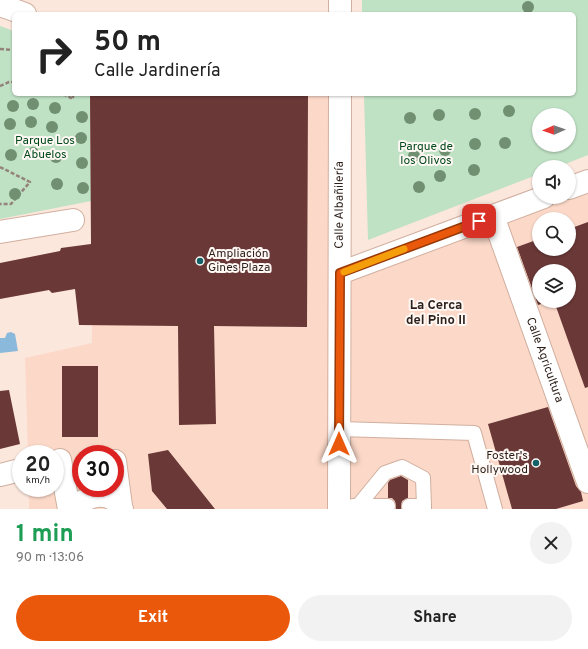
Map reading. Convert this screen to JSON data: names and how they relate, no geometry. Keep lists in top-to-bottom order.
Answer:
{
  "streets": {
    "street": ["Calle Albañilería", "Calle Agricultura"]
  },
  "districts": ["La Cerca del Pino II"],
  "parks": ["Parque Los Abuelos", "Parque de los Olivos"],
  "places": ["Ampliación Gines Plaza", "Foster's Hollywood"],
  "north": "left",
  "page": {
    "turn": ["50 m", "Calle Jardinería"],
    "speed": "20 km/h",
    "limit": "30",
    "heading": ["1 min", "90 m · 13:06"],
    "buttons": ["Exit", "Share"]
  }
}
